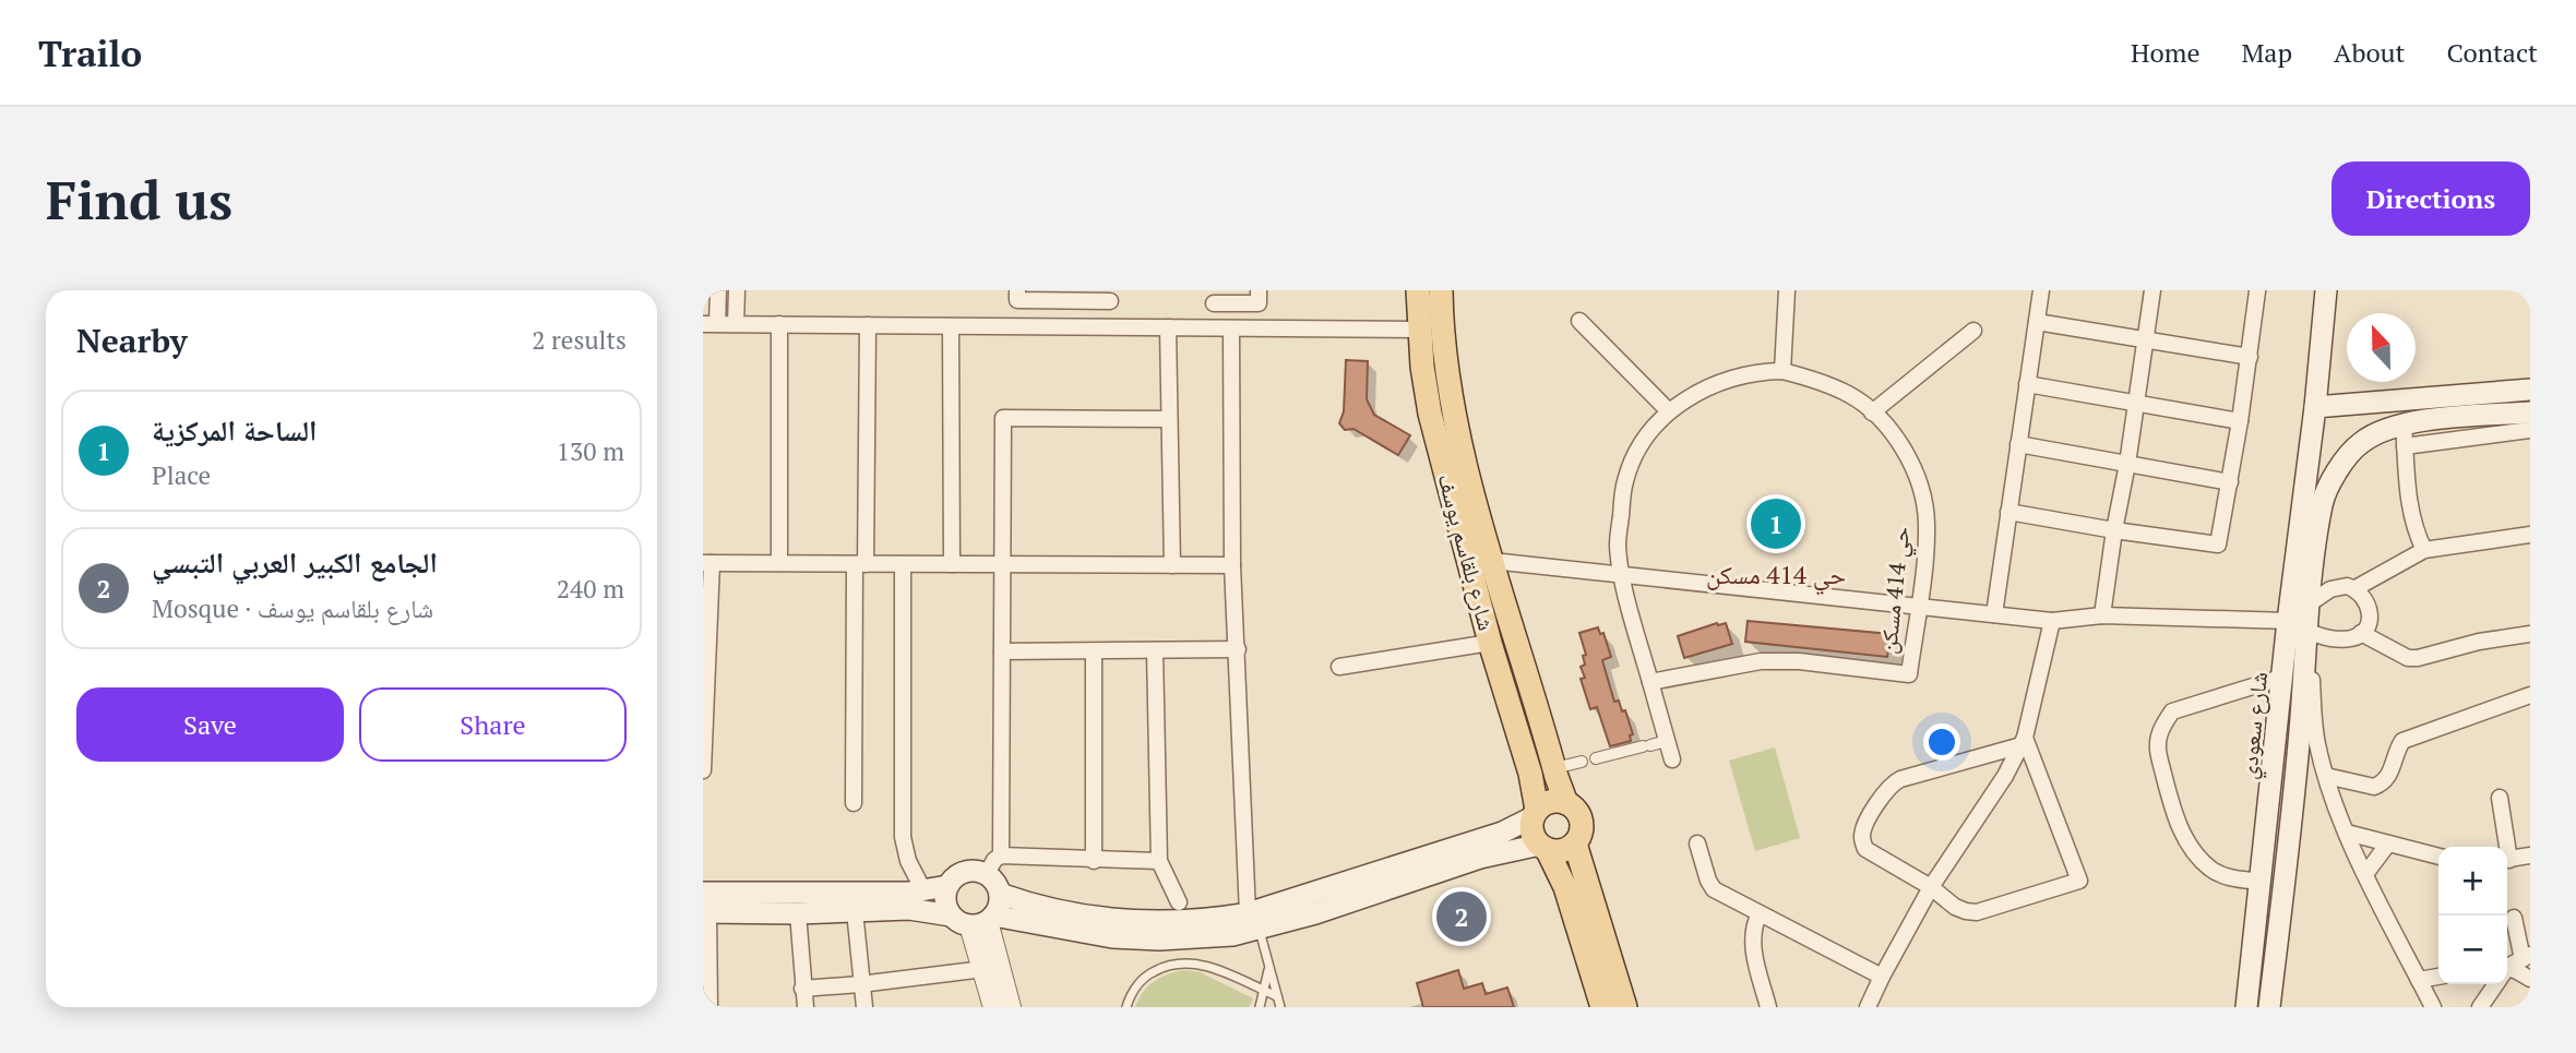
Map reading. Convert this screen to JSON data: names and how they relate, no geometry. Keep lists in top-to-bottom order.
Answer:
{
  "streets": {
    "main road": ["شارع بلقاسم يوسف", "شارع سعودي"],
    "street": ["حي 414 مسكن"]
  },
  "districts": ["حي 414 مسكن"],
  "north": "top",
  "page": {
    "header": "Trailo",
    "nav": [
      "Home",
      "Map",
      "About",
      "Contact"
    ],
    "buttons": [
      "Directions",
      ["Save", "Share"]
    ],
    "title": "Find us",
    "heading": ["Nearby", "2 results"],
    "list": [
      {
        "mark": "1",
        "name": "الساحة المركزية",
        "note": "Place",
        "value": "130 m"
      },
      {
        "mark": "2",
        "name": "الجامع الكبير العربي التبسي",
        "note": "Mosque · شارع بلقاسم يوسف",
        "value": "240 m"
      }
    ],
    "pins": ["1", "2"],
    "map_buttons": ["+", "−"]
  }
}
